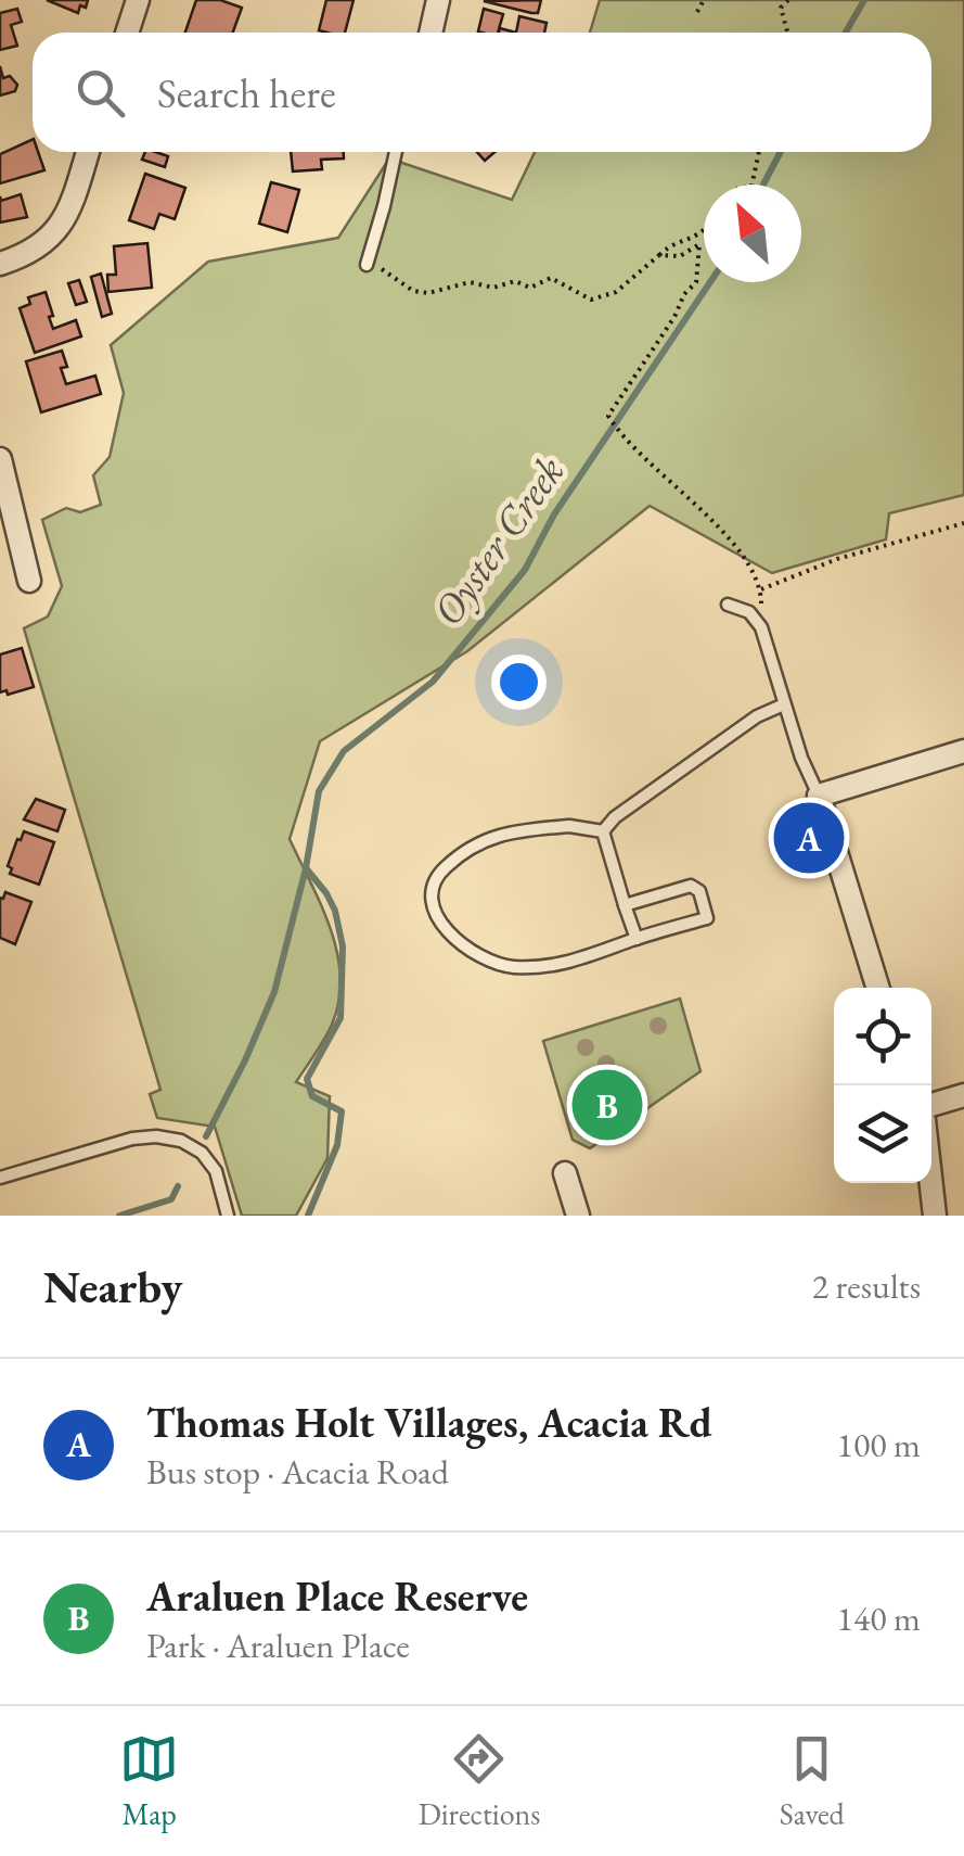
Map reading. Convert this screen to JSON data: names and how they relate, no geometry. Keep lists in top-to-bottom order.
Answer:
{
  "water": ["Oyster Creek"],
  "north": "top left",
  "page": {
    "search": "Search here",
    "pins": ["A", "B"],
    "heading": ["Nearby", "2 results"],
    "list": [
      {
        "mark": "A",
        "name": "Thomas Holt Villages, Acacia Rd",
        "note": "Bus stop · Acacia Road",
        "value": "100 m"
      },
      {
        "mark": "B",
        "name": "Araluen Place Reserve",
        "note": "Park · Araluen Place",
        "value": "140 m"
      }
    ],
    "nav": ["Map", "Directions", "Saved"]
  }
}
